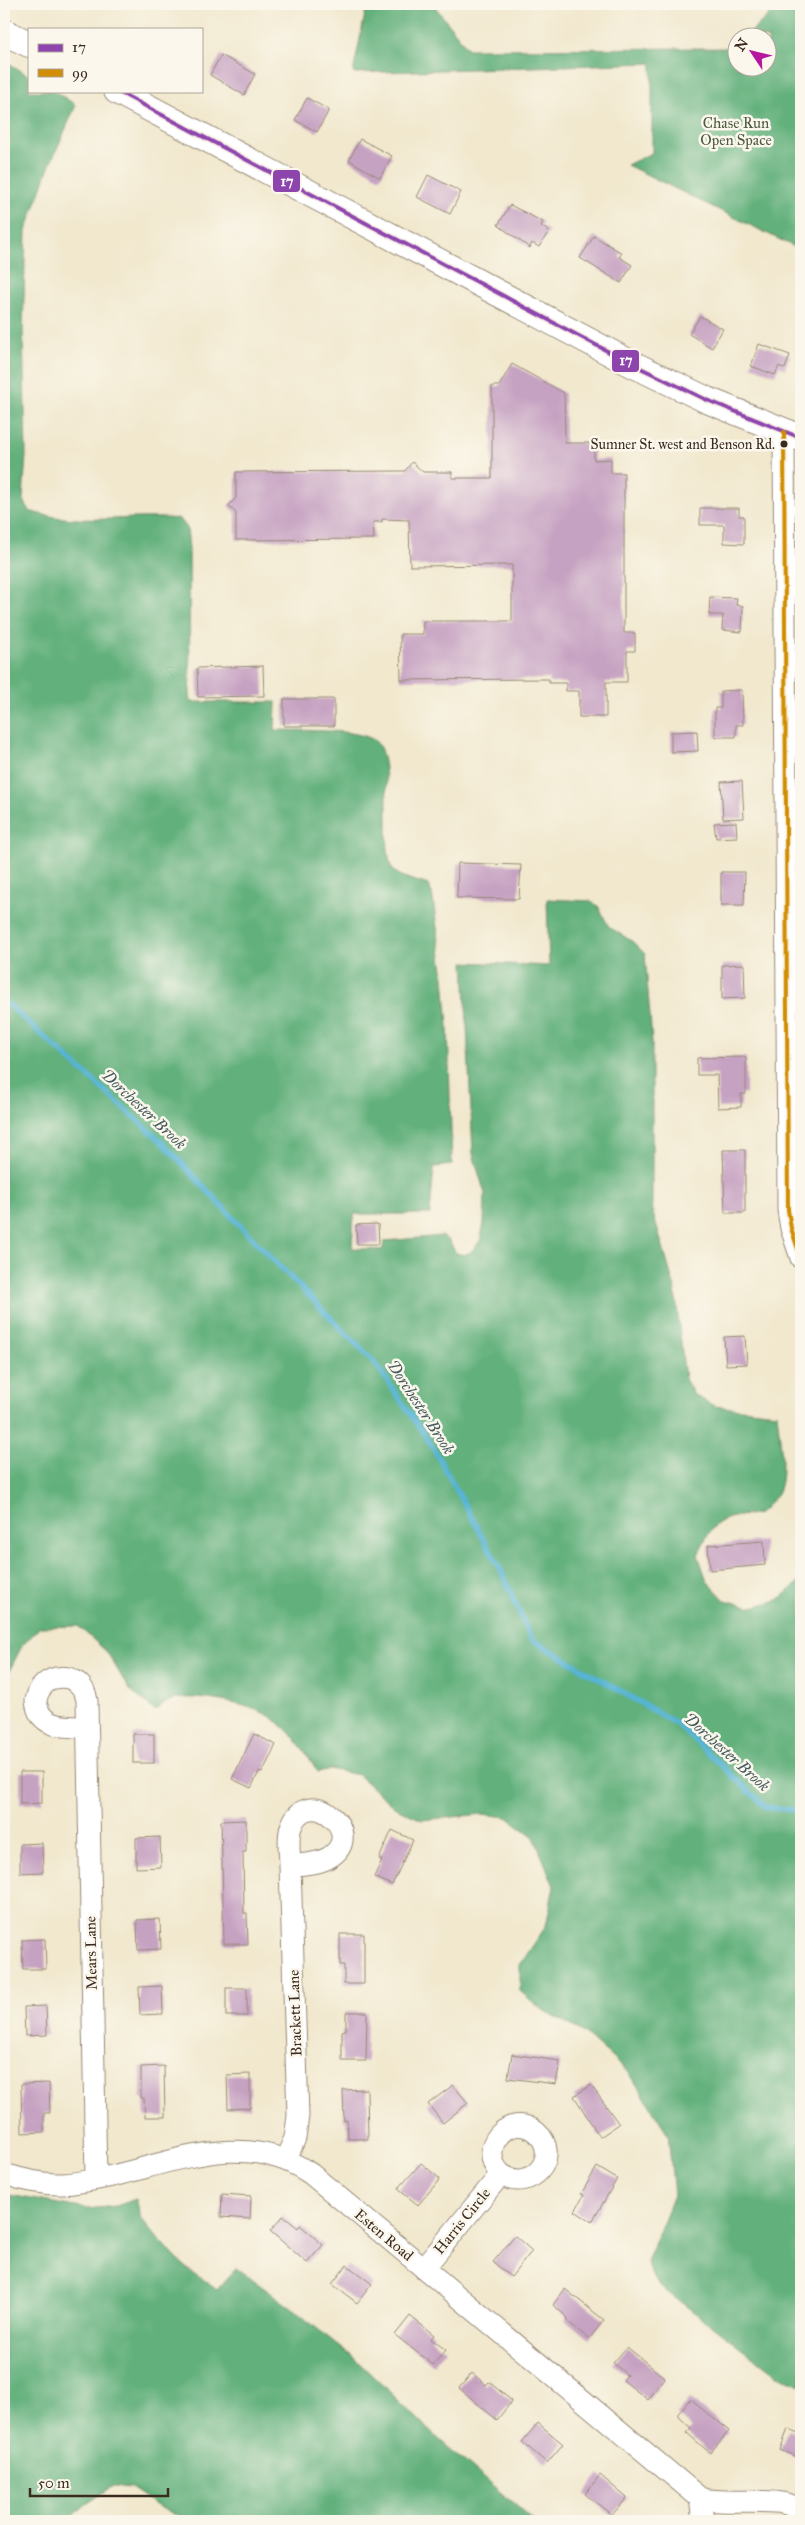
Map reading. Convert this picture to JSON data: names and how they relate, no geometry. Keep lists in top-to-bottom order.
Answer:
{
  "streets": {
    "street": [
      "Mears Lane",
      "Brackett Lane",
      "Harris Circle",
      "Esten Road"
    ]
  },
  "crossings": [
    ["Mears Lane", "Esten Road"],
    ["Brackett Lane", "Esten Road"],
    ["Harris Circle", "Esten Road"]
  ],
  "water": ["Dorchester Brook"],
  "parks": ["Chase Run Open Space"],
  "places": ["Sumner St. west and Benson Rd."],
  "lines": ["transit line 17", "transit line 99"],
  "legend": ["17", "99"],
  "scale_bar": "50 m",
  "north": "top left"
}
